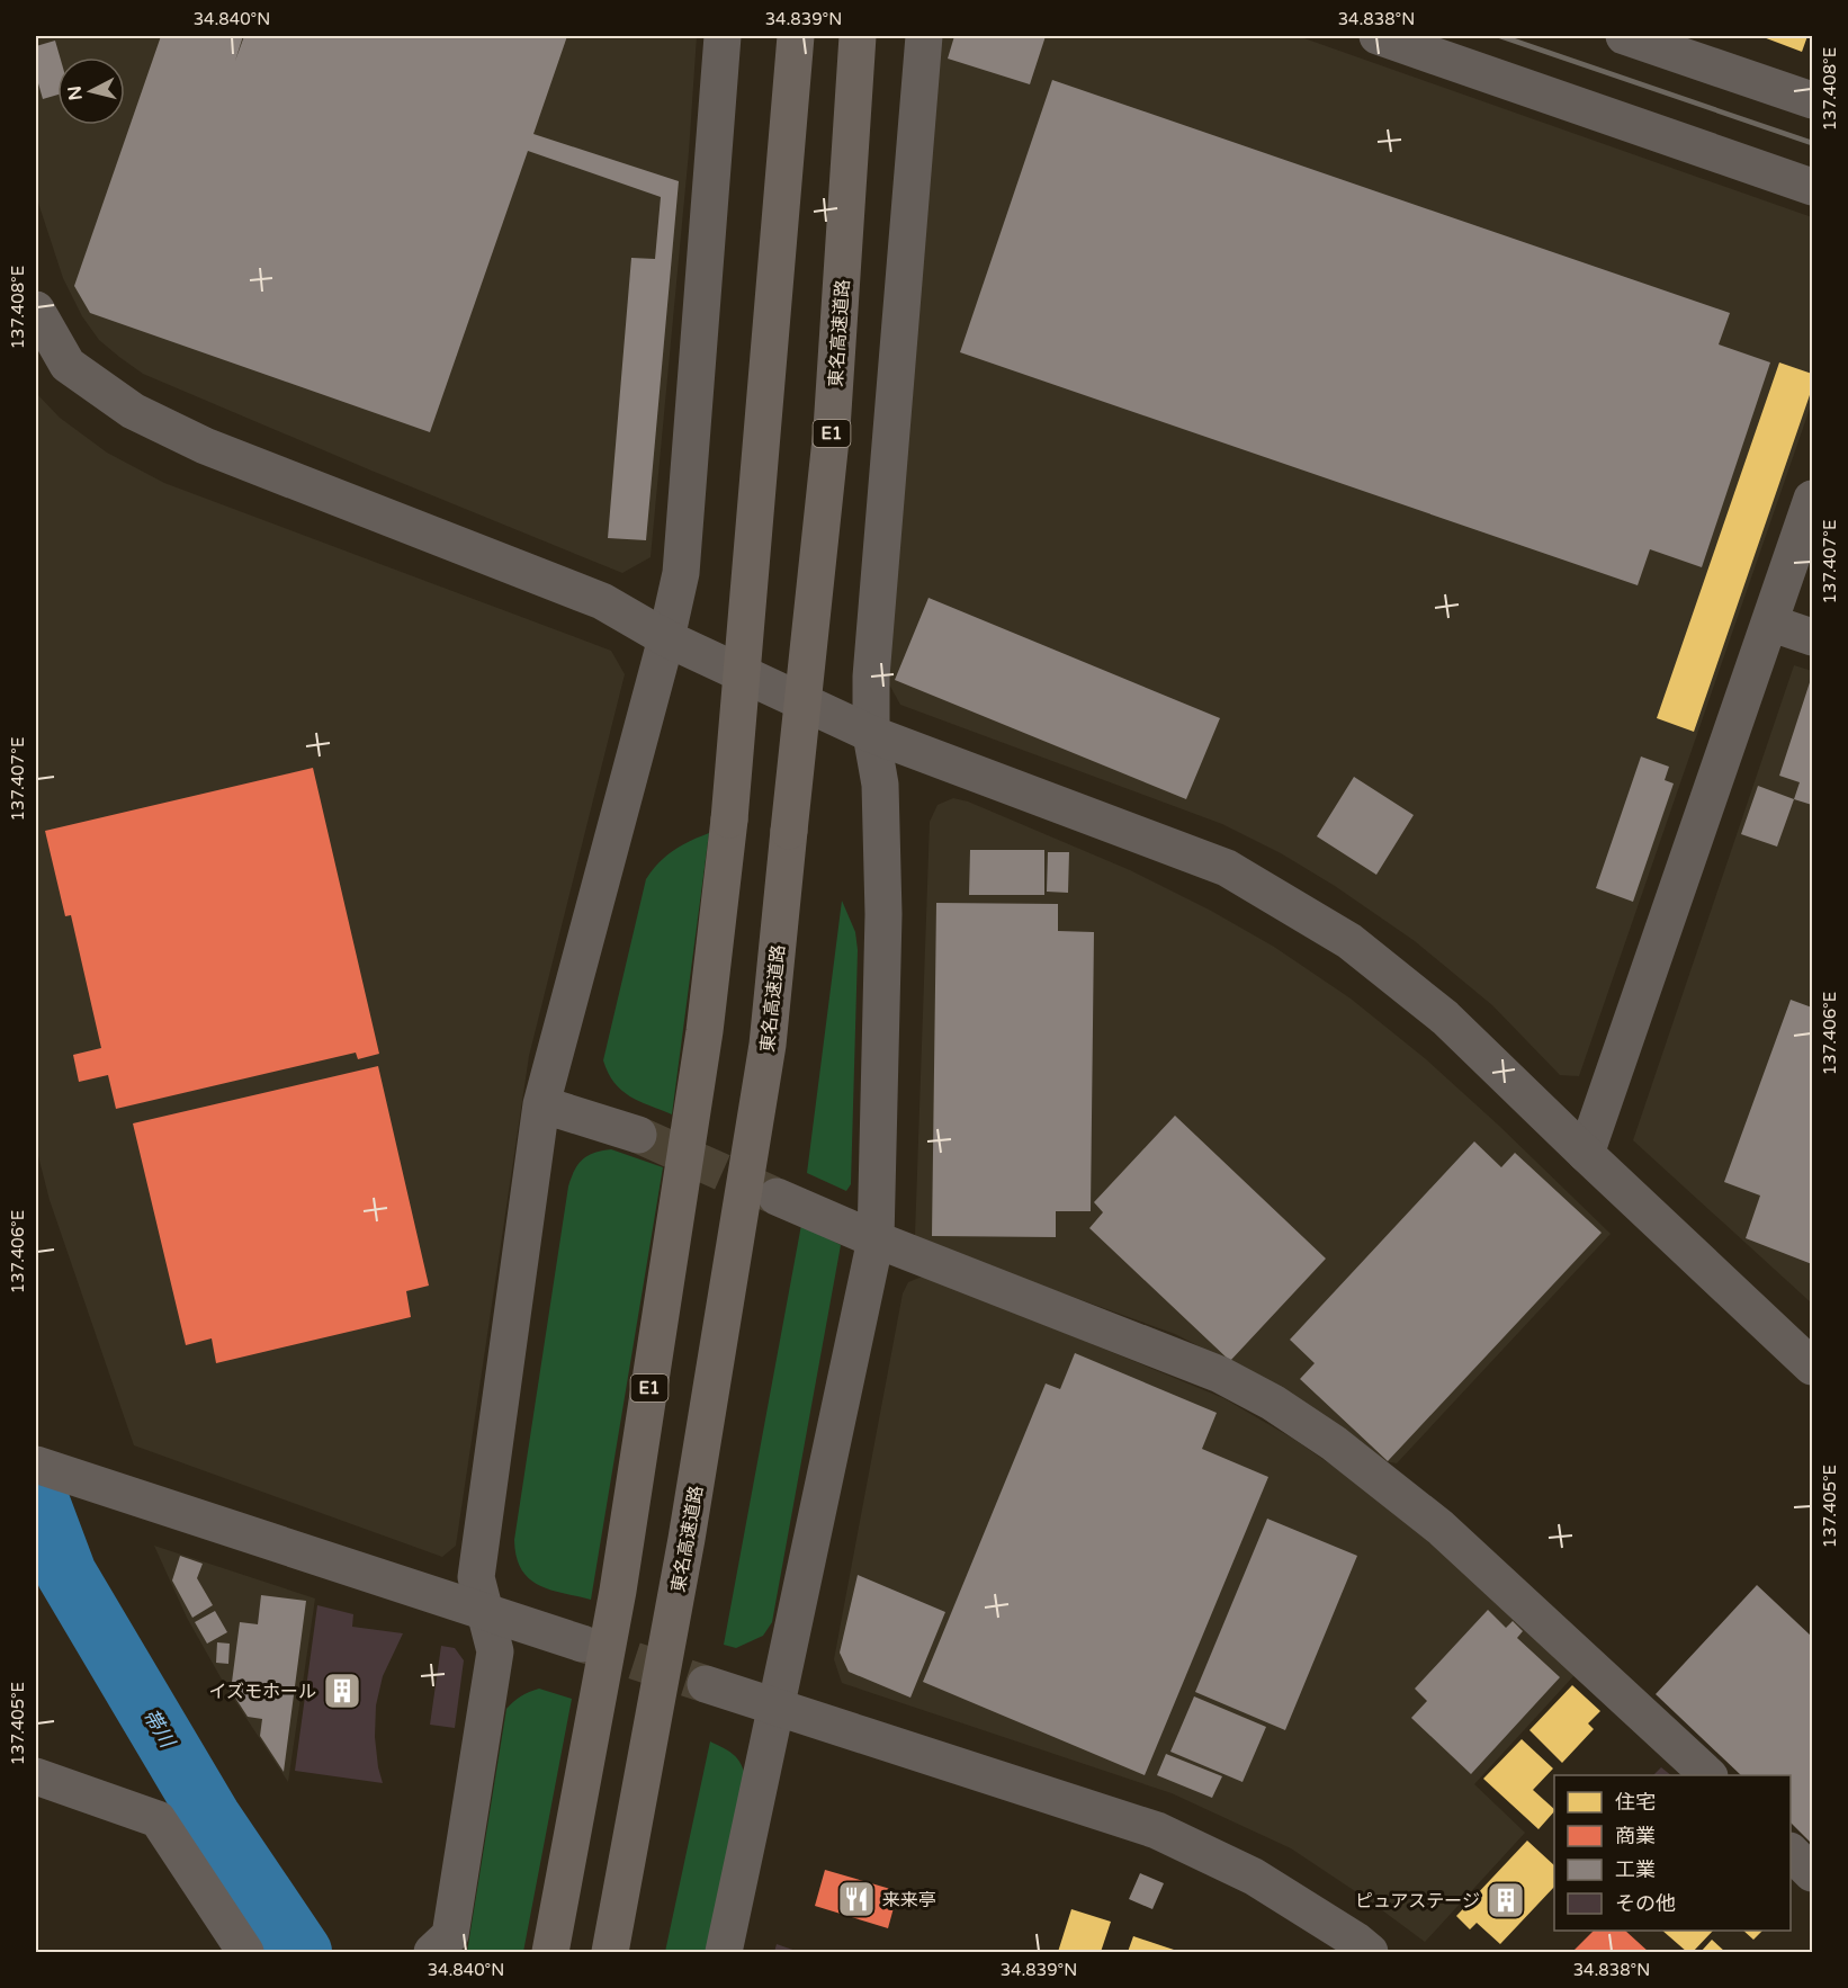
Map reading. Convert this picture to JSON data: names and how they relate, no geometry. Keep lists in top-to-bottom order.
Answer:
{
  "streets": {
    "highway": ["東名高速道路", "E1"]
  },
  "water": ["帯川"],
  "places": {
    "building": ["イズモホール", "ピュアステージ"],
    "restaurant": ["来来亭"]
  },
  "legend": [
    "住宅",
    "商業",
    "工業",
    "その他"
  ],
  "north": "left",
  "coordinates": [
    "34.840°N",
    "34.839°N",
    "34.838°N",
    "137.408°E",
    "137.407°E",
    "137.406°E",
    "137.405°E"
  ]
}
